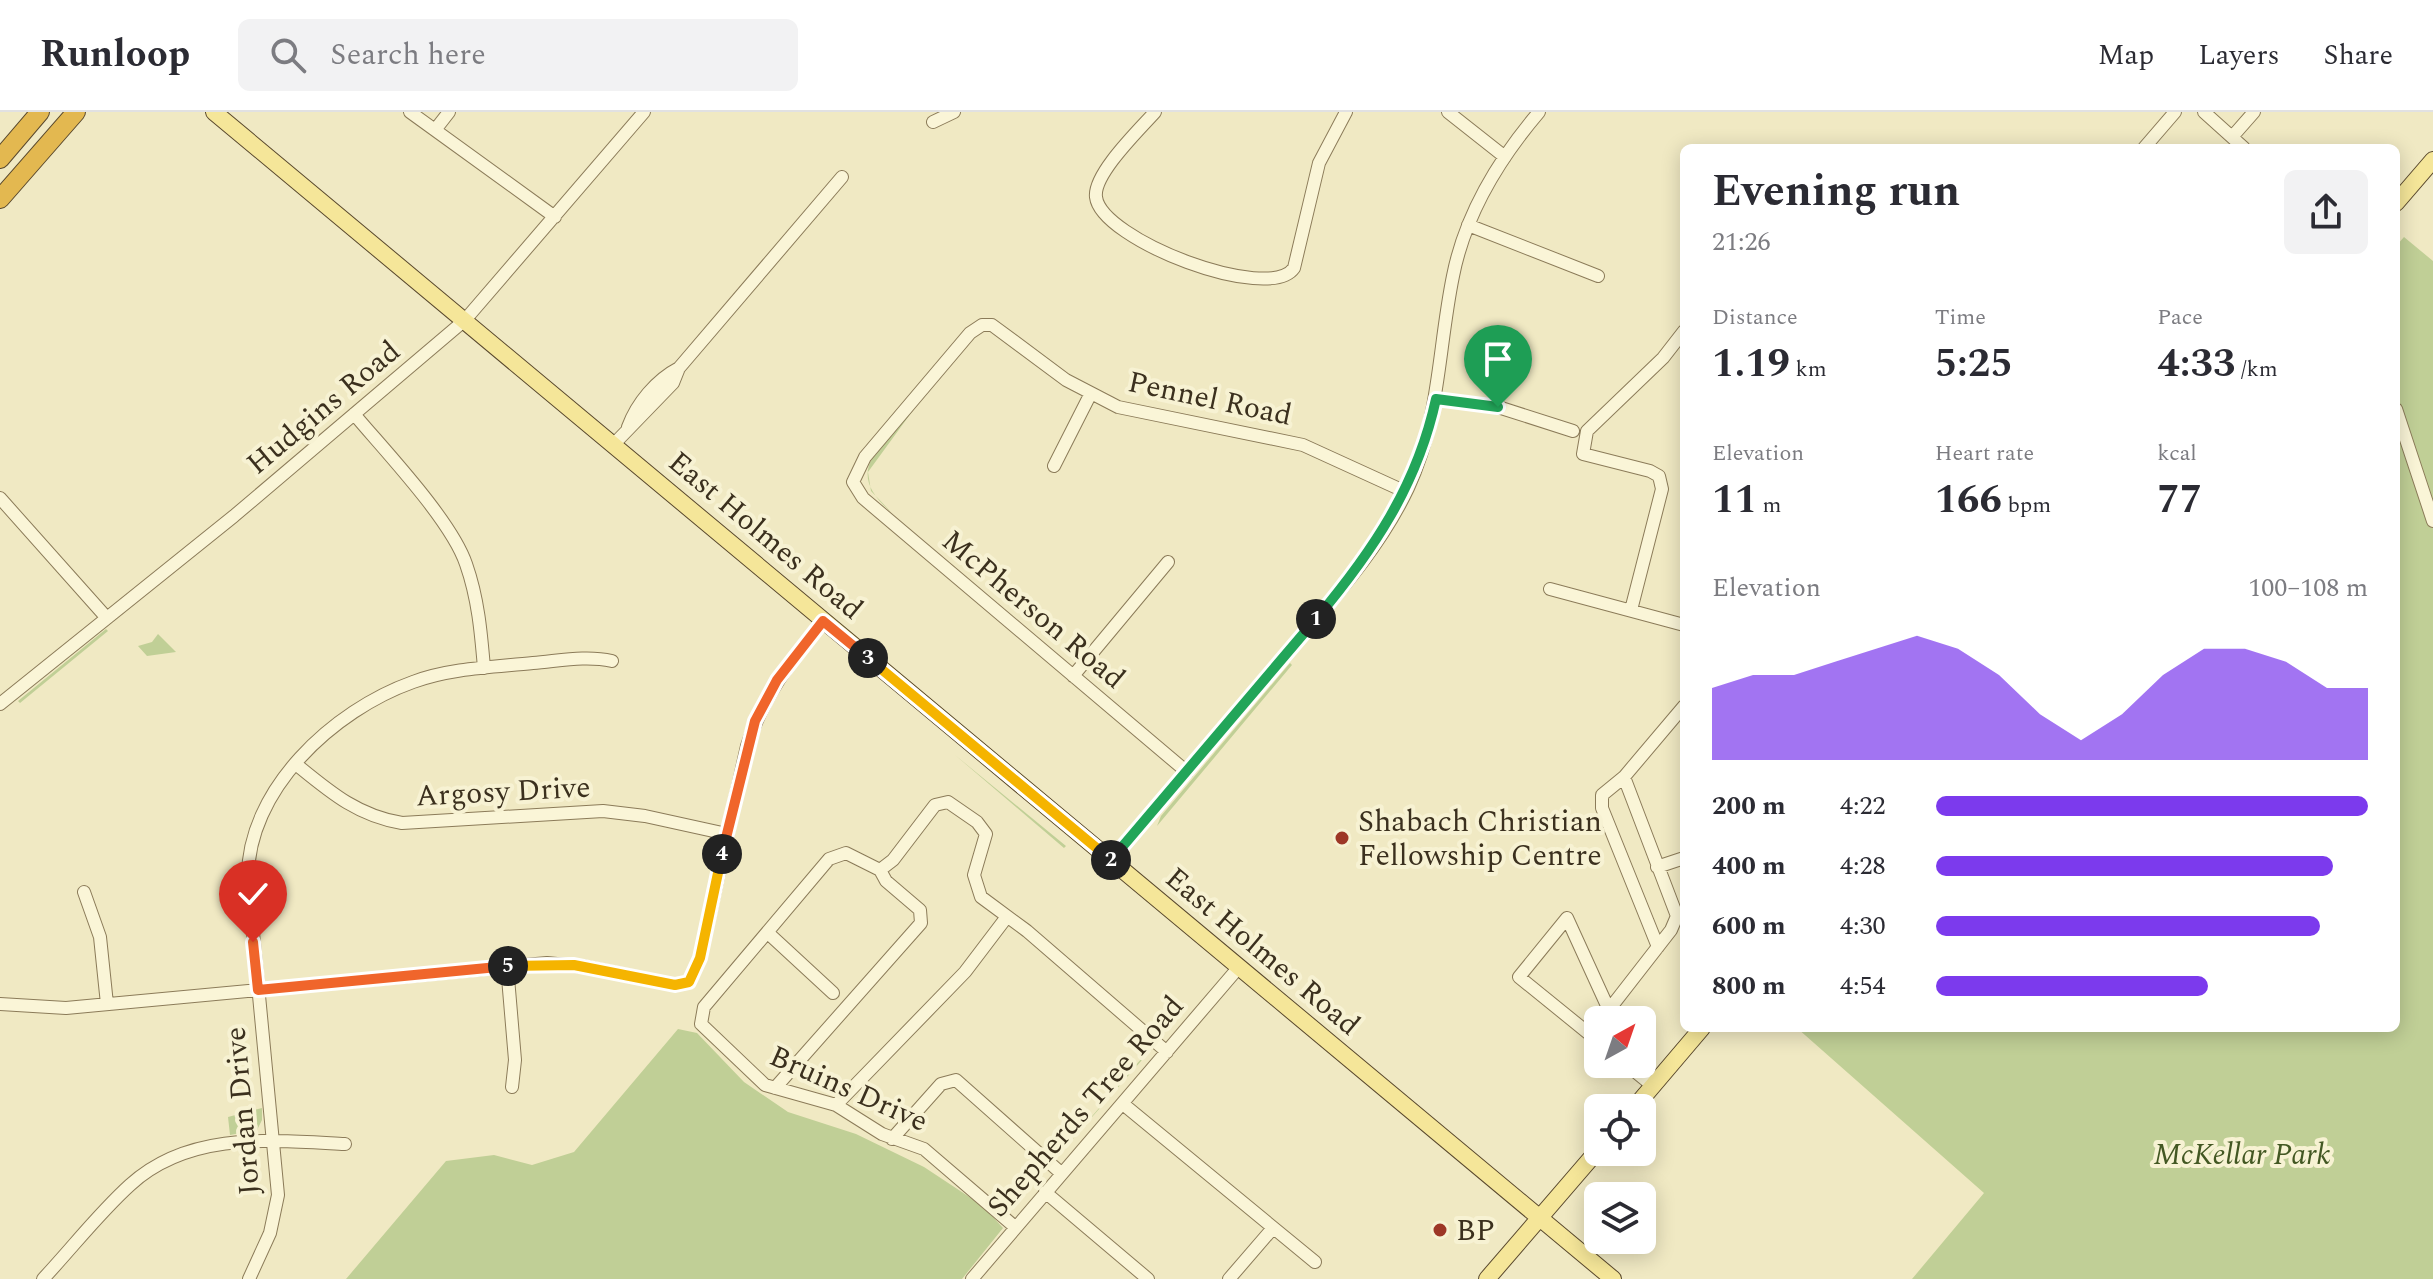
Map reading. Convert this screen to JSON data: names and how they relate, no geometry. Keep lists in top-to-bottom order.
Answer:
{
  "streets": {
    "main road": ["East Holmes Road"],
    "street": [
      "Pennel Road",
      "Hudgins Road",
      "McPherson Road",
      "Argosy Drive",
      "Bruins Drive",
      "Shepherds Tree Road",
      "Jordan Drive"
    ]
  },
  "crossings": [
    ["Pennel Road", "McPherson Road"],
    ["Hudgins Road", "East Holmes Road"],
    ["East Holmes Road", "Shepherds Tree Road"],
    ["Argosy Drive", "Jordan Drive"],
    ["Bruins Drive", "Shepherds Tree Road"]
  ],
  "parks": ["McKellar Park"],
  "places": ["Shabach Christian Fellowship Centre", "BP"],
  "north": "top right",
  "page": {
    "header": "Runloop",
    "search": "Search here",
    "nav": ["Map", "Layers", "Share"],
    "heading": ["Evening run", "21:26"],
    "stats": [
      ["Distance", "1.19 km"],
      ["Time", "5:25"],
      ["Pace", "4:33 /km"],
      ["Elevation", "11 m"],
      ["Heart rate", "166 bpm"],
      ["kcal", "77"]
    ],
    "chart": ["Elevation", "100–108 m"],
    "pins": [
      "1",
      "3",
      "4",
      "2",
      "5"
    ],
    "list": [
      {
        "name": "200 m",
        "note": "4:22"
      },
      {
        "name": "400 m",
        "note": "4:28"
      },
      {
        "name": "600 m",
        "note": "4:30"
      },
      {
        "name": "800 m",
        "note": "4:54"
      }
    ]
  }
}
